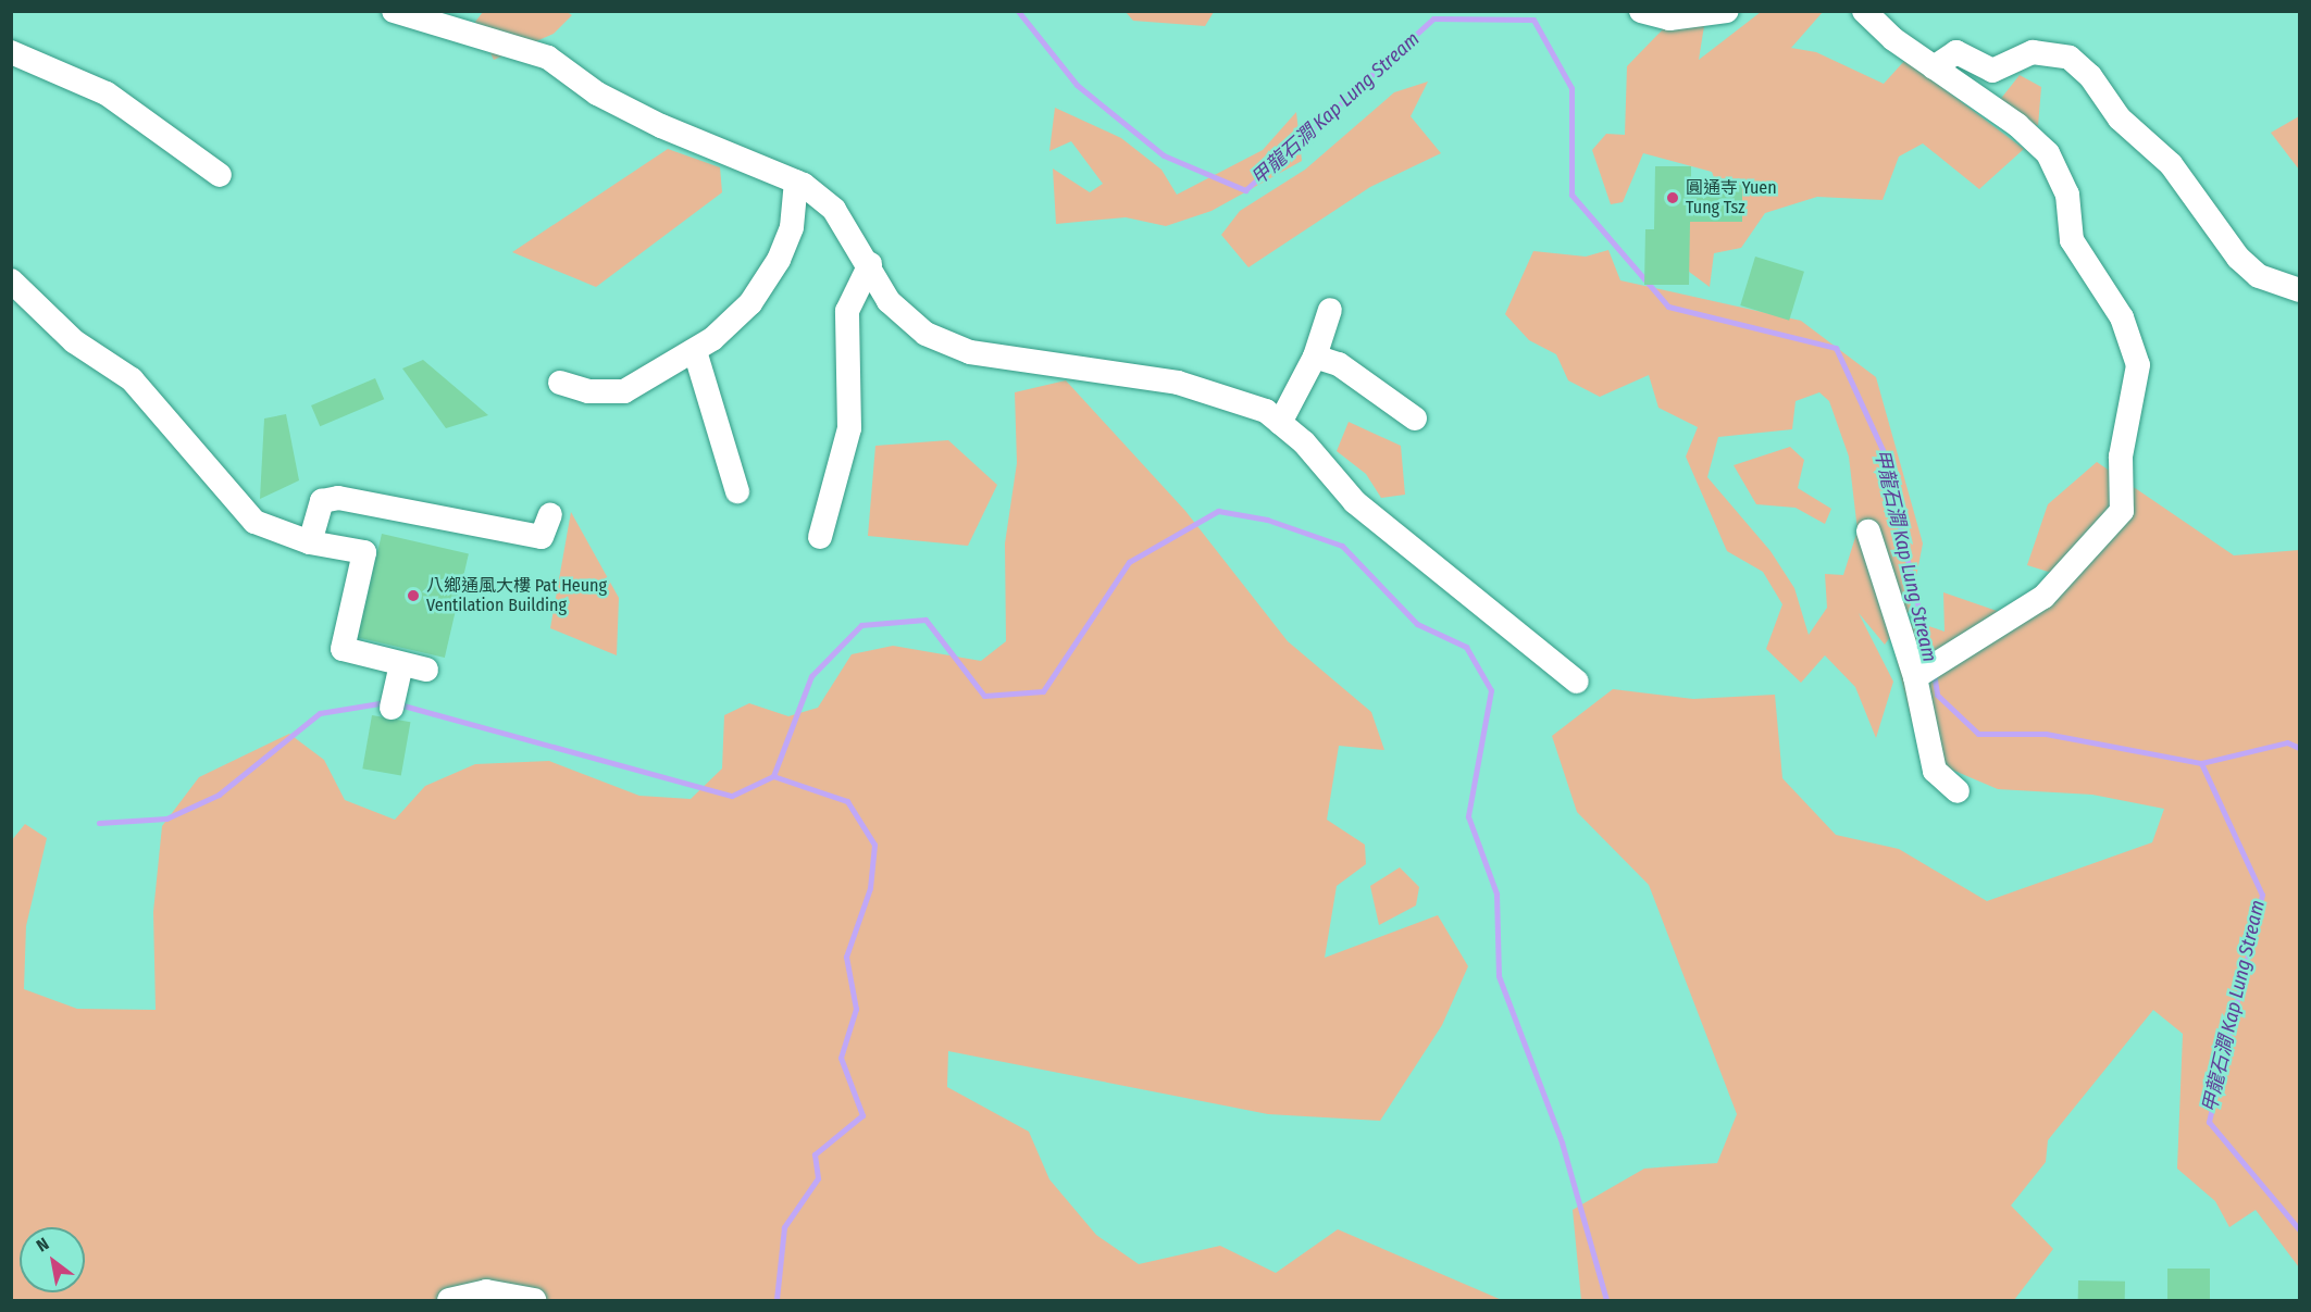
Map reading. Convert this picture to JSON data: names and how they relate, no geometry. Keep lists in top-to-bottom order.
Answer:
{
  "water": ["甲龍石澗 Kap Lung Stream"],
  "places": ["圓通寺 Yuen Tung Tsz", "八鄉通風大樓 Pat Heung Ventilation Building"],
  "north": "top left"
}
